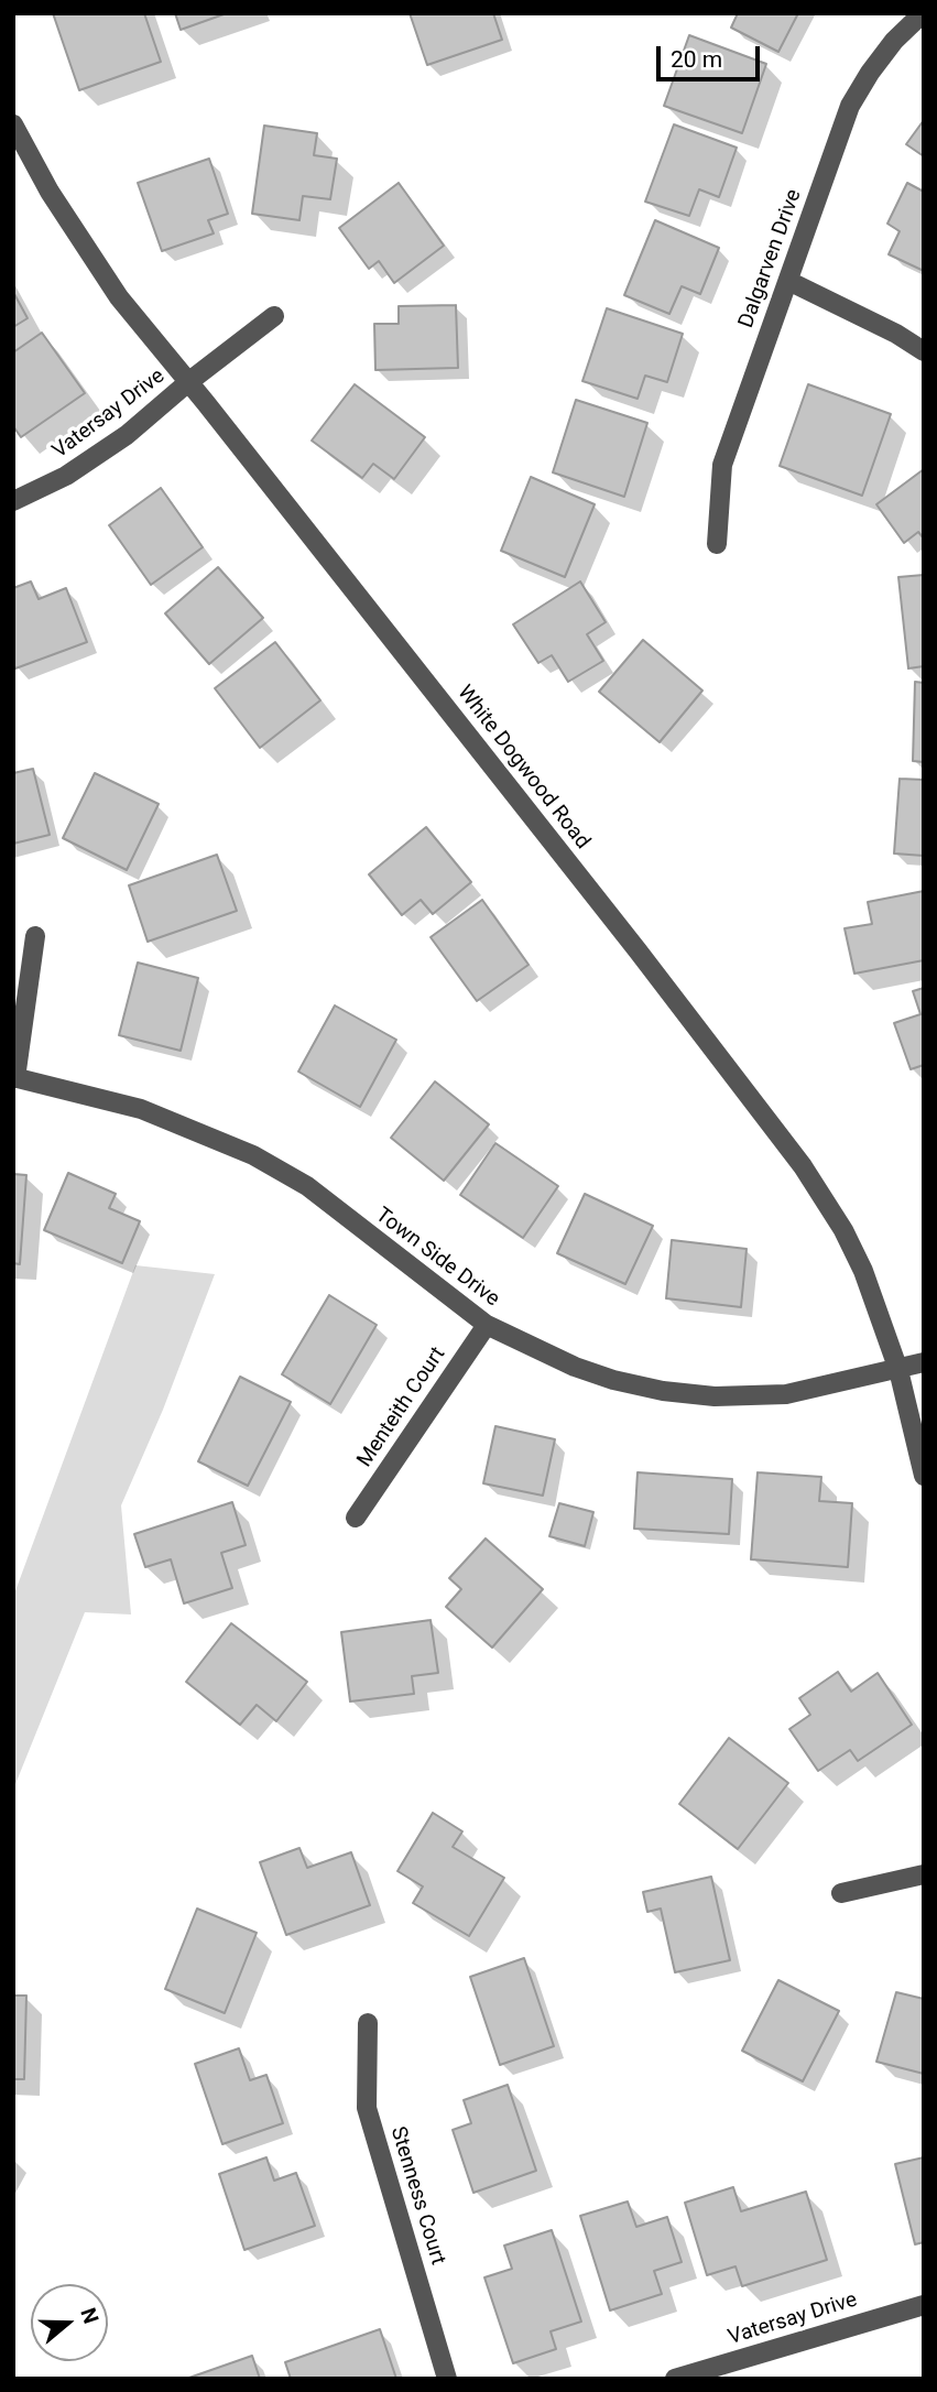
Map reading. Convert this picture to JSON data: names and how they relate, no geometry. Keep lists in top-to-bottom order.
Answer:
{
  "streets": {
    "street": [
      "Dalgarven Drive",
      "Vatersay Drive",
      "White Dogwood Road",
      "Town Side Drive",
      "Menteith Court",
      "Stenness Court"
    ]
  },
  "crossings": [
    ["Vatersay Drive", "White Dogwood Road"],
    ["White Dogwood Road", "Town Side Drive"],
    ["Town Side Drive", "Menteith Court"]
  ],
  "scale_bar": "20 m",
  "north": "right"
}
